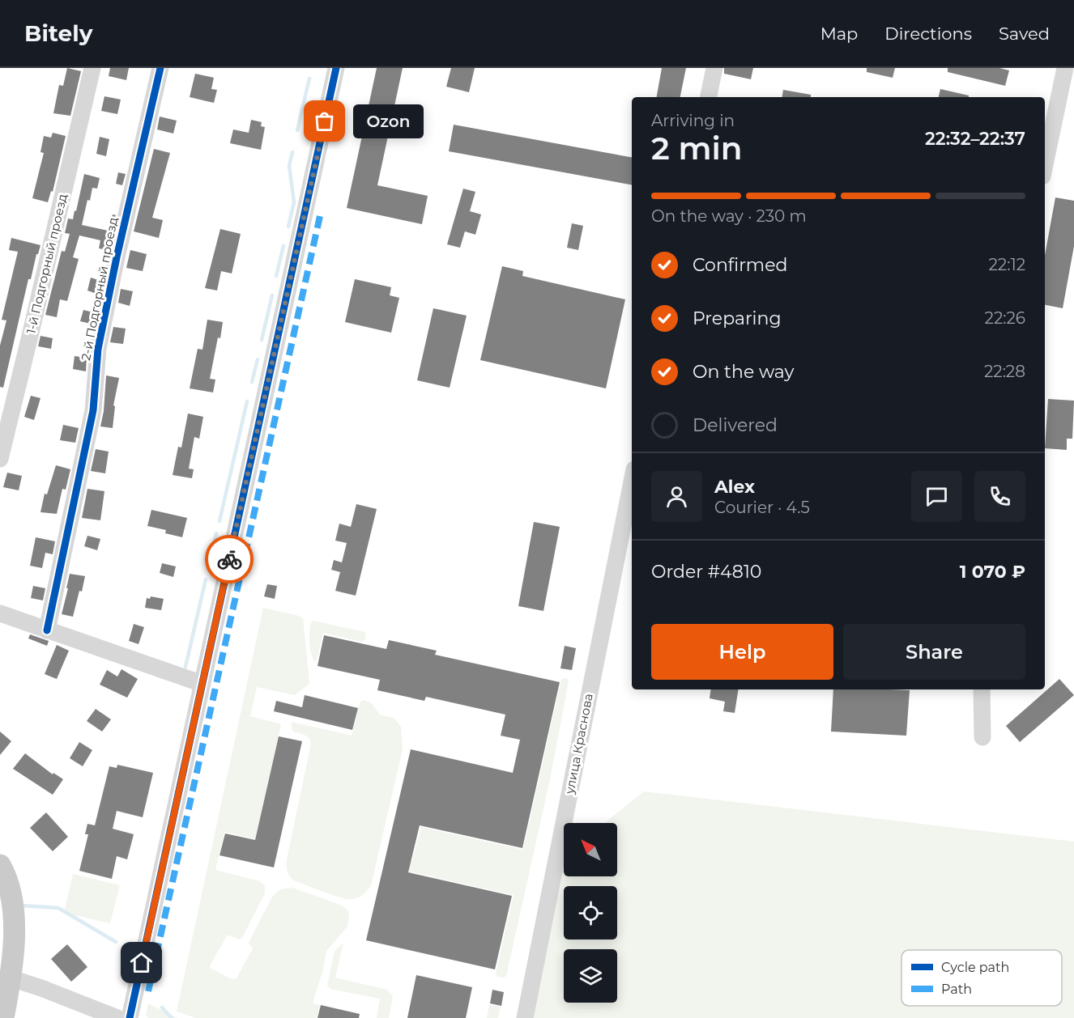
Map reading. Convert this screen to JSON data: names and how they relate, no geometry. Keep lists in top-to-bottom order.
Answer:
{
  "streets": {
    "street": ["1-й Подгорный проезд", "2-й Подгорный проезд", "улица Краснова"]
  },
  "places": ["Ozon"],
  "legend": ["Cycle path", "Path"],
  "north": "top left",
  "page": {
    "header": "Bitely",
    "nav": ["Map", "Directions", "Saved"],
    "heading": ["2 min", "Arriving in", "22:32–22:37"],
    "panel": [
      "Alex",
      "Courier · 4.5",
      "Order #4810",
      "1 070 ₽"
    ],
    "bubble": "Ozon",
    "bar": "On the way · 230 m",
    "list": [
      ["Confirmed", "22:12"],
      ["Preparing", "22:26"],
      ["On the way", "22:28"],
      "Delivered"
    ],
    "buttons": ["Help", "Share"]
  }
}
